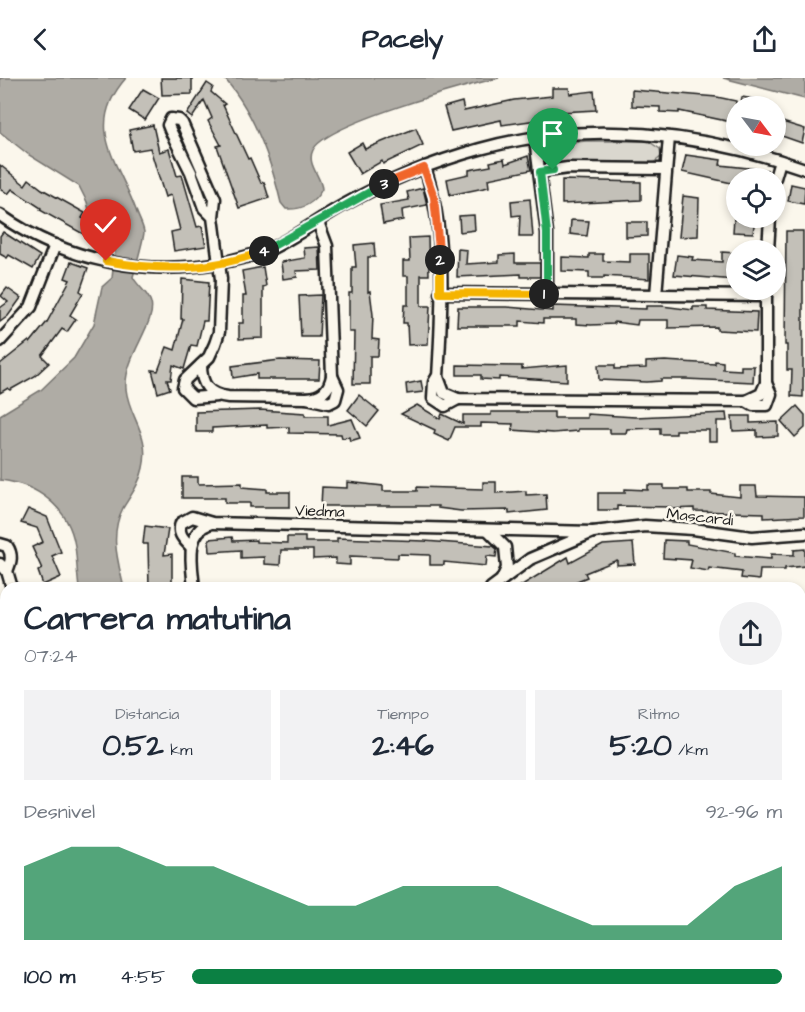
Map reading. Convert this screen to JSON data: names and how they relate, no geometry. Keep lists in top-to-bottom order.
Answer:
{
  "streets": {
    "street": ["Viedma", "Mascardi"]
  },
  "north": "bottom right",
  "page": {
    "header": "Pacely",
    "pins": [
      "3",
      "4",
      "2",
      "1"
    ],
    "heading": ["Carrera matutina", "07:24"],
    "stats": [
      ["Distancia", "0.52 km"],
      ["Tiempo", "2:46"],
      ["Ritmo", "5:20 /km"]
    ],
    "chart": ["Desnivel", "92–96 m"],
    "list": [
      {
        "name": "100 m",
        "note": "4:55"
      }
    ]
  }
}
